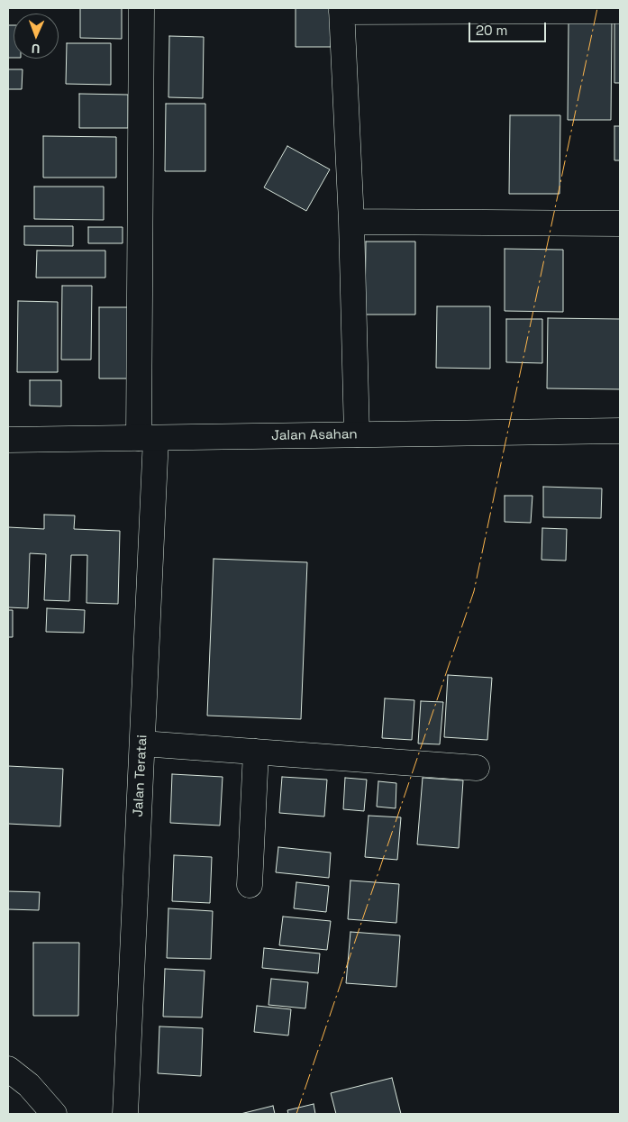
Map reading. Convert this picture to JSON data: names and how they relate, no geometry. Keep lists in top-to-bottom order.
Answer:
{
  "streets": {
    "street": ["Jalan Asahan", "Jalan Teratai"]
  },
  "crossings": [
    ["Jalan Asahan", "Jalan Teratai"]
  ],
  "scale_bar": "20 m",
  "north": "bottom"
}
